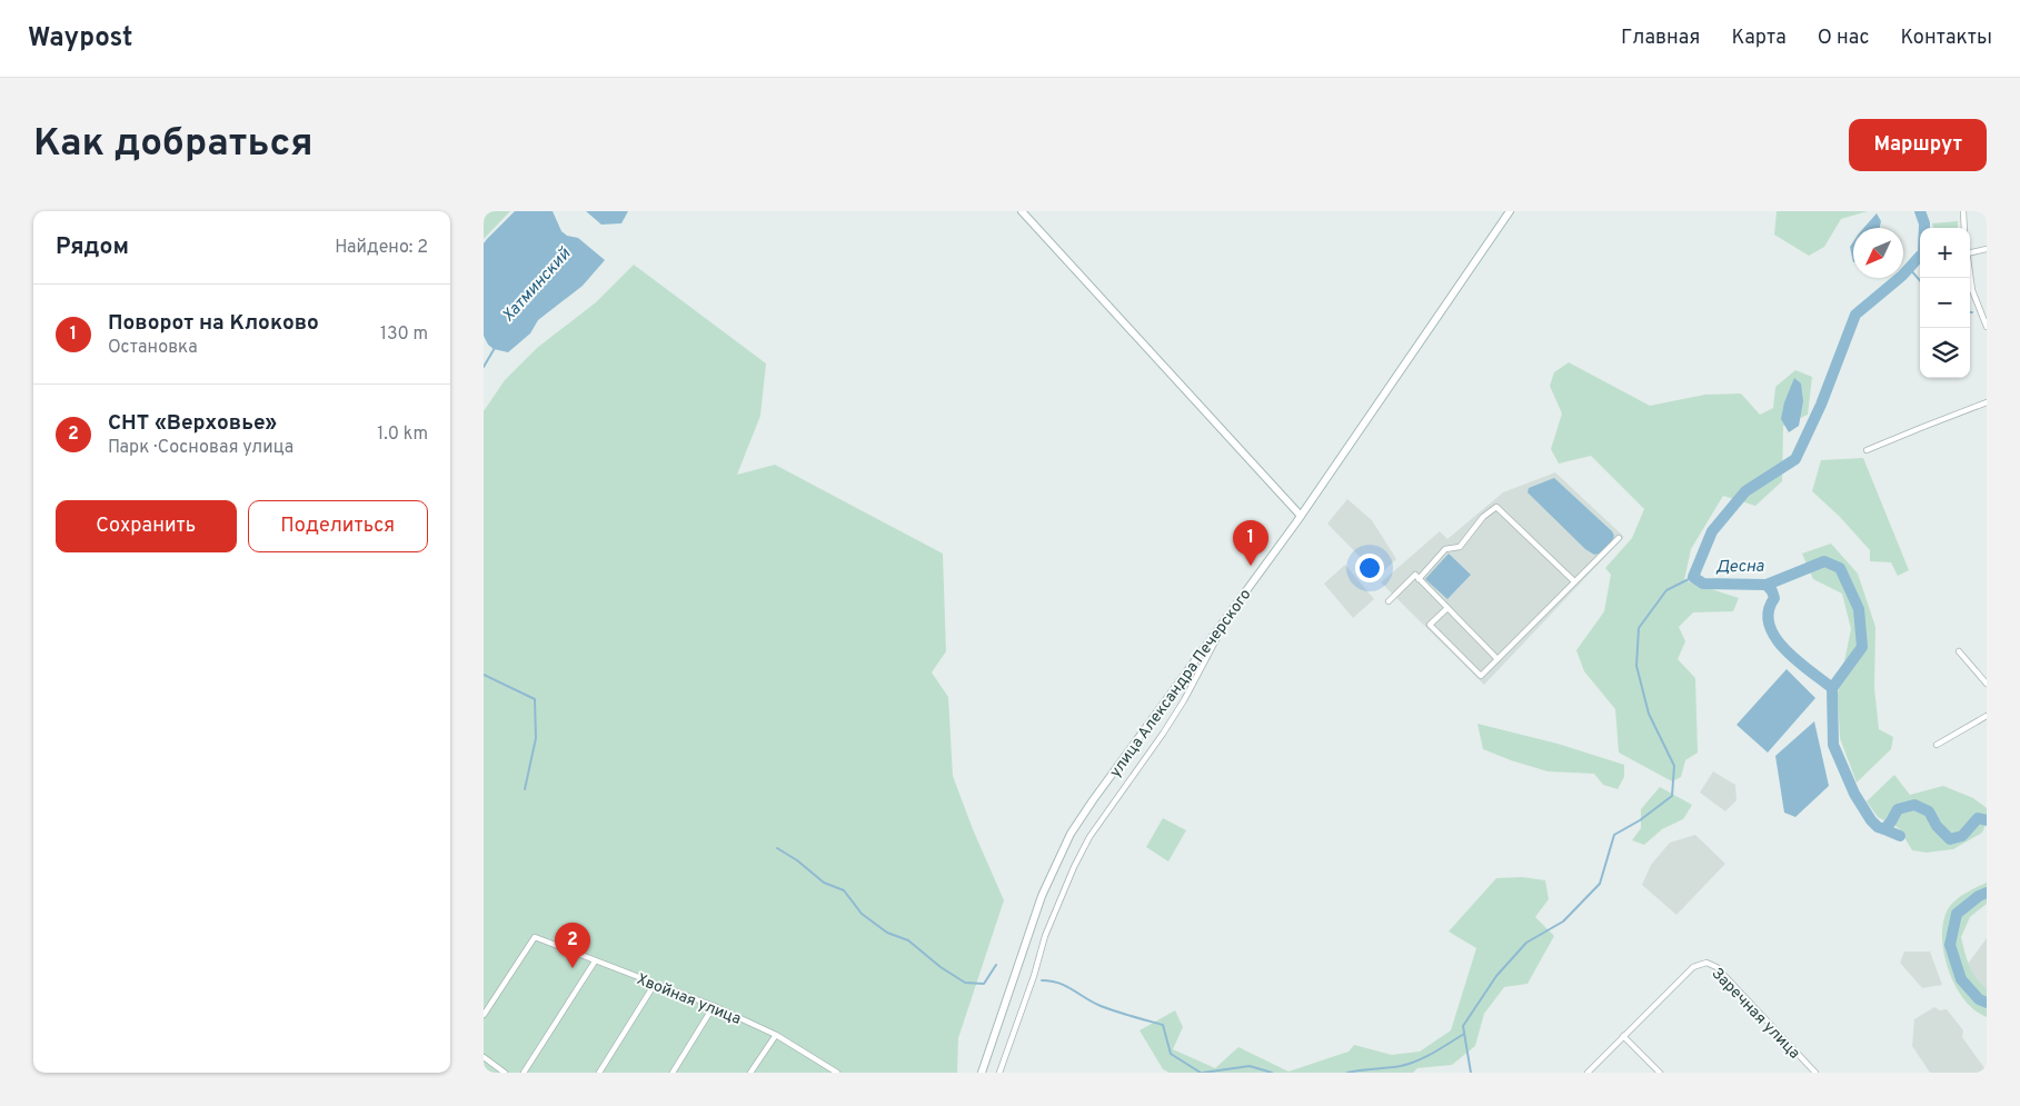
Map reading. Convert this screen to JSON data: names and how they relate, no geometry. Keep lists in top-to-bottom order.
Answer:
{
  "streets": {
    "main road": ["улица Александра Печерского"],
    "street": ["Хвойная улица", "Заречная улица"]
  },
  "water": ["Хатминский", "Десна"],
  "north": "bottom left",
  "page": {
    "header": "Waypost",
    "nav": [
      "Главная",
      "Карта",
      "О нас",
      "Контакты"
    ],
    "buttons": [
      "Маршрут",
      ["Сохранить", "Поделиться"]
    ],
    "title": "Как добраться",
    "heading": ["Рядом", "Найдено: 2"],
    "map_buttons": ["+", "−"],
    "list": [
      {
        "mark": "1",
        "name": "Поворот на Клоково",
        "note": "Остановка",
        "value": "130 m"
      },
      {
        "mark": "2",
        "name": "СНТ «Верховье»",
        "note": "Парк · Сосновая улица",
        "value": "1.0 km"
      }
    ],
    "pins": ["1", "2"]
  }
}
